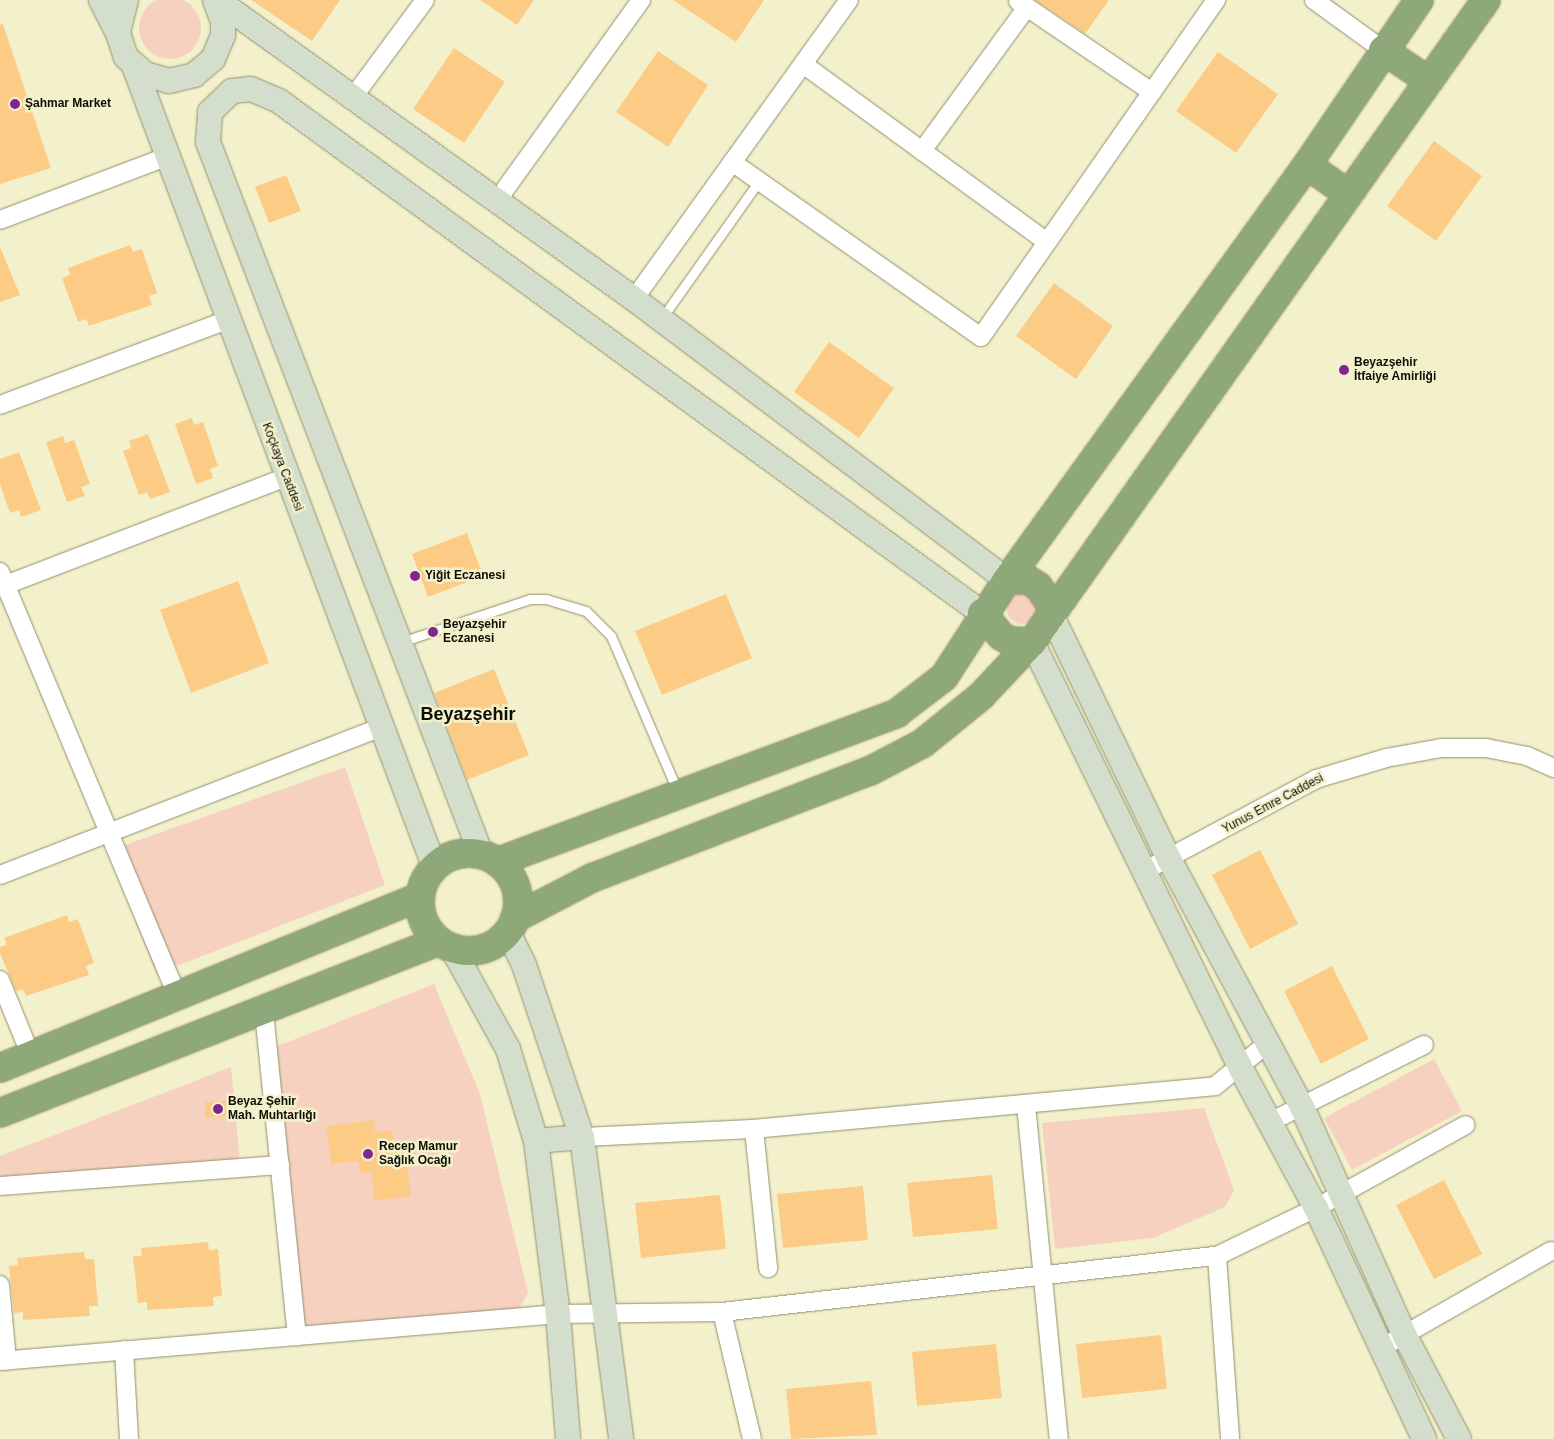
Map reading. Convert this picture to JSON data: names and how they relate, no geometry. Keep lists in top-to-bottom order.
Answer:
{
  "streets": {
    "main road": ["Koçkaya Caddesi"],
    "street": ["Yunus Emre Caddesi"]
  },
  "districts": ["Beyazşehir"],
  "places": [
    "Şahmar Market",
    "Beyazşehir İtfaiye Amirliği",
    "Yiğit Eczanesi",
    "Beyazşehir Eczanesi",
    "Beyaz Şehir Mah. Muhtarlığı",
    "Recep Mamur Sağlık Ocağı"
  ]
}
